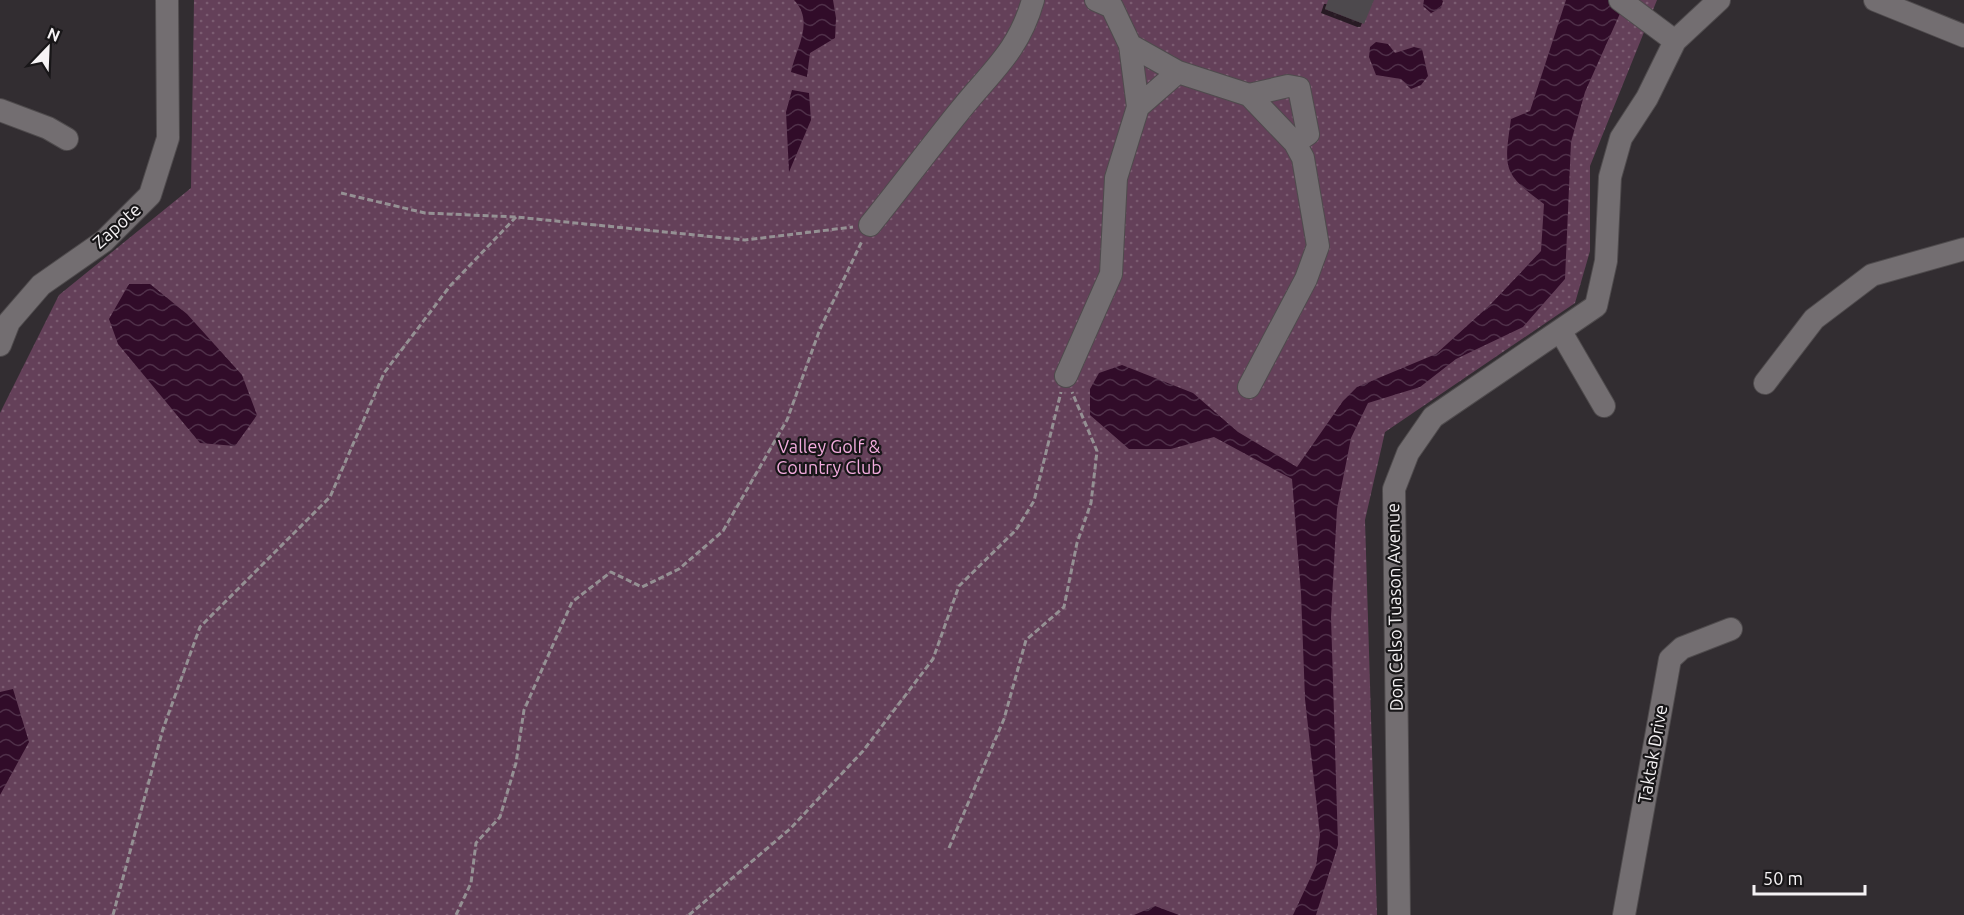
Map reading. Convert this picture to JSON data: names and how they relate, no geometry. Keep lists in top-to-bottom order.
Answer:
{
  "streets": {
    "street": ["Zapote", "Don Celso Tuason Avenue", "Taktak Drive"]
  },
  "parks": ["Valley Golf & Country Club"],
  "scale_bar": "50 m",
  "north": "top right"
}
